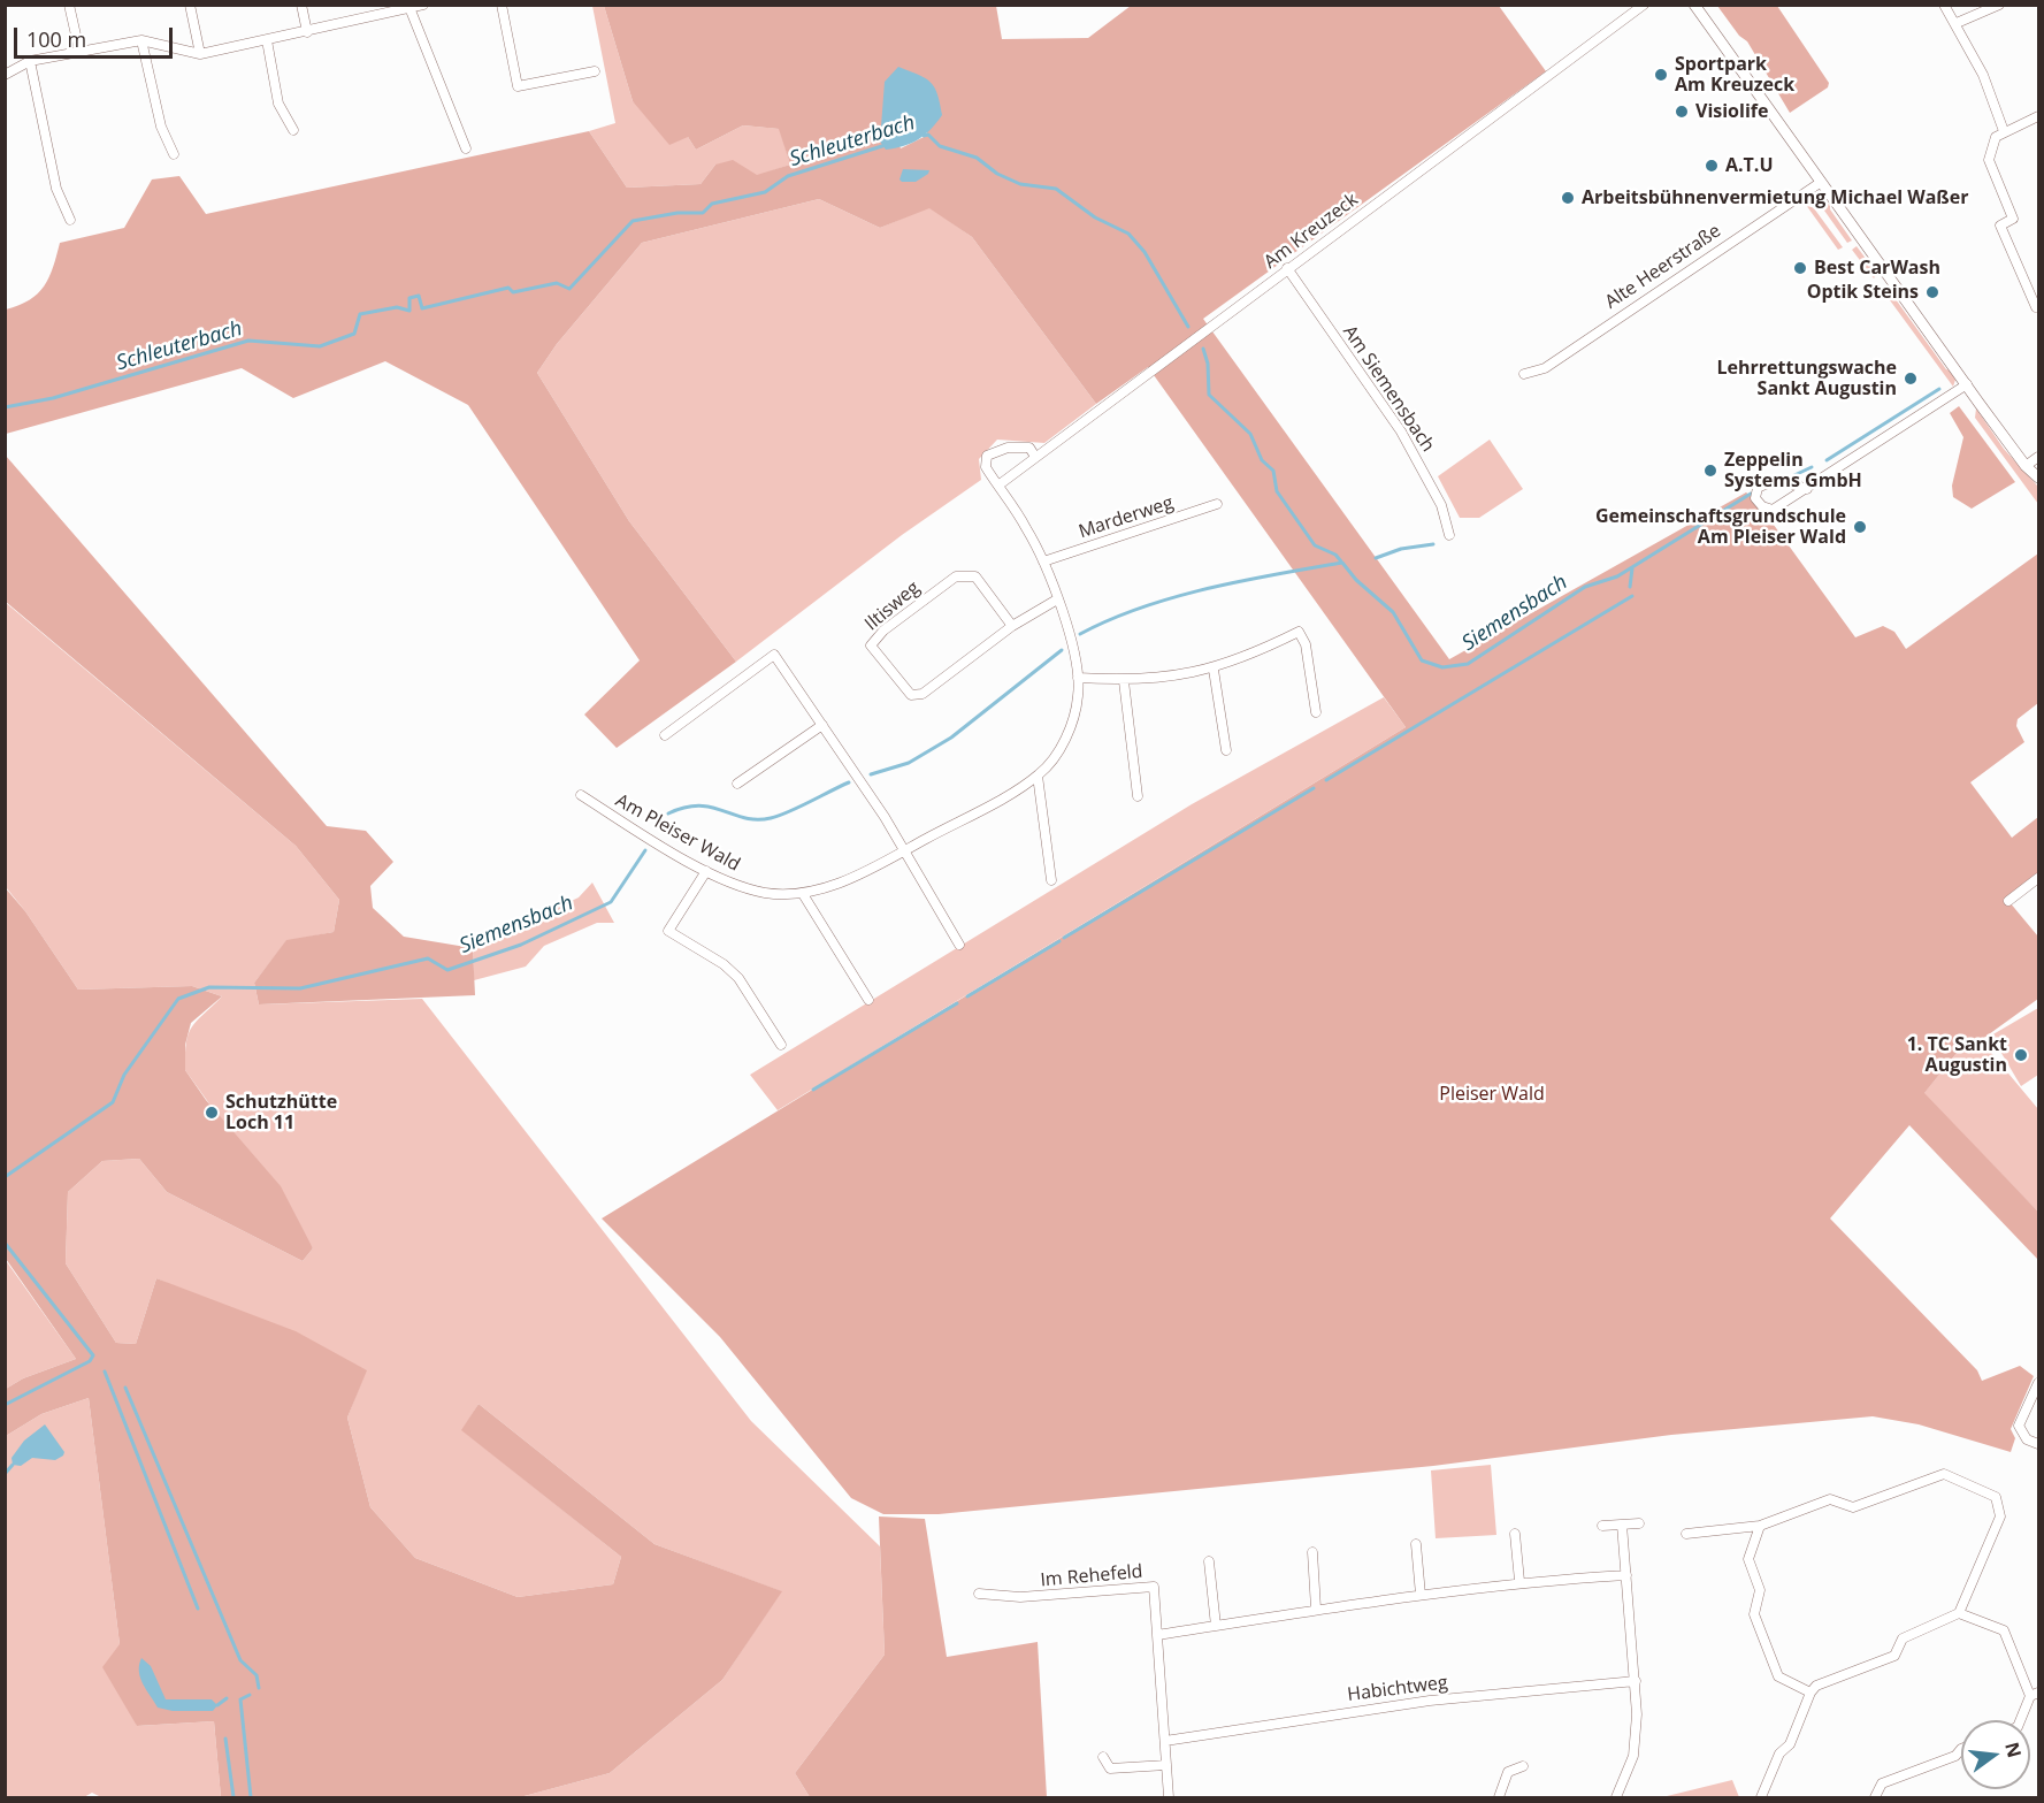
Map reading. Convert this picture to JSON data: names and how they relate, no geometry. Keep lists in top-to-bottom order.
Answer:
{
  "streets": {
    "street": [
      "Am Kreuzeck",
      "Alte Heerstraße",
      "Am Siemensbach",
      "Marderweg",
      "Iltisweg",
      "Am Pleiser Wald",
      "Im Rehefeld",
      "Habichtweg"
    ]
  },
  "crossings": [
    ["Am Kreuzeck", "Am Siemensbach"],
    ["Am Kreuzeck", "Am Pleiser Wald"],
    ["Marderweg", "Am Pleiser Wald"],
    ["Iltisweg", "Am Pleiser Wald"],
    ["Im Rehefeld", "Habichtweg"]
  ],
  "water": ["Schleuterbach", "Siemensbach"],
  "parks": ["Pleiser Wald"],
  "places": [
    "Sportpark Am Kreuzeck",
    "Visiolife",
    "A.T.U",
    "Arbeitsbühnenvermietung Michael Waßer",
    "Best CarWash",
    "Optik Steins",
    "Lehrrettungswache Sankt Augustin",
    "Zeppelin Systems GmbH",
    "Gemeinschaftsgrundschule Am Pleiser Wald",
    "1. TC Sankt Augustin",
    "Schutzhütte Loch 11"
  ],
  "scale_bar": "100 m",
  "north": "right"
}
